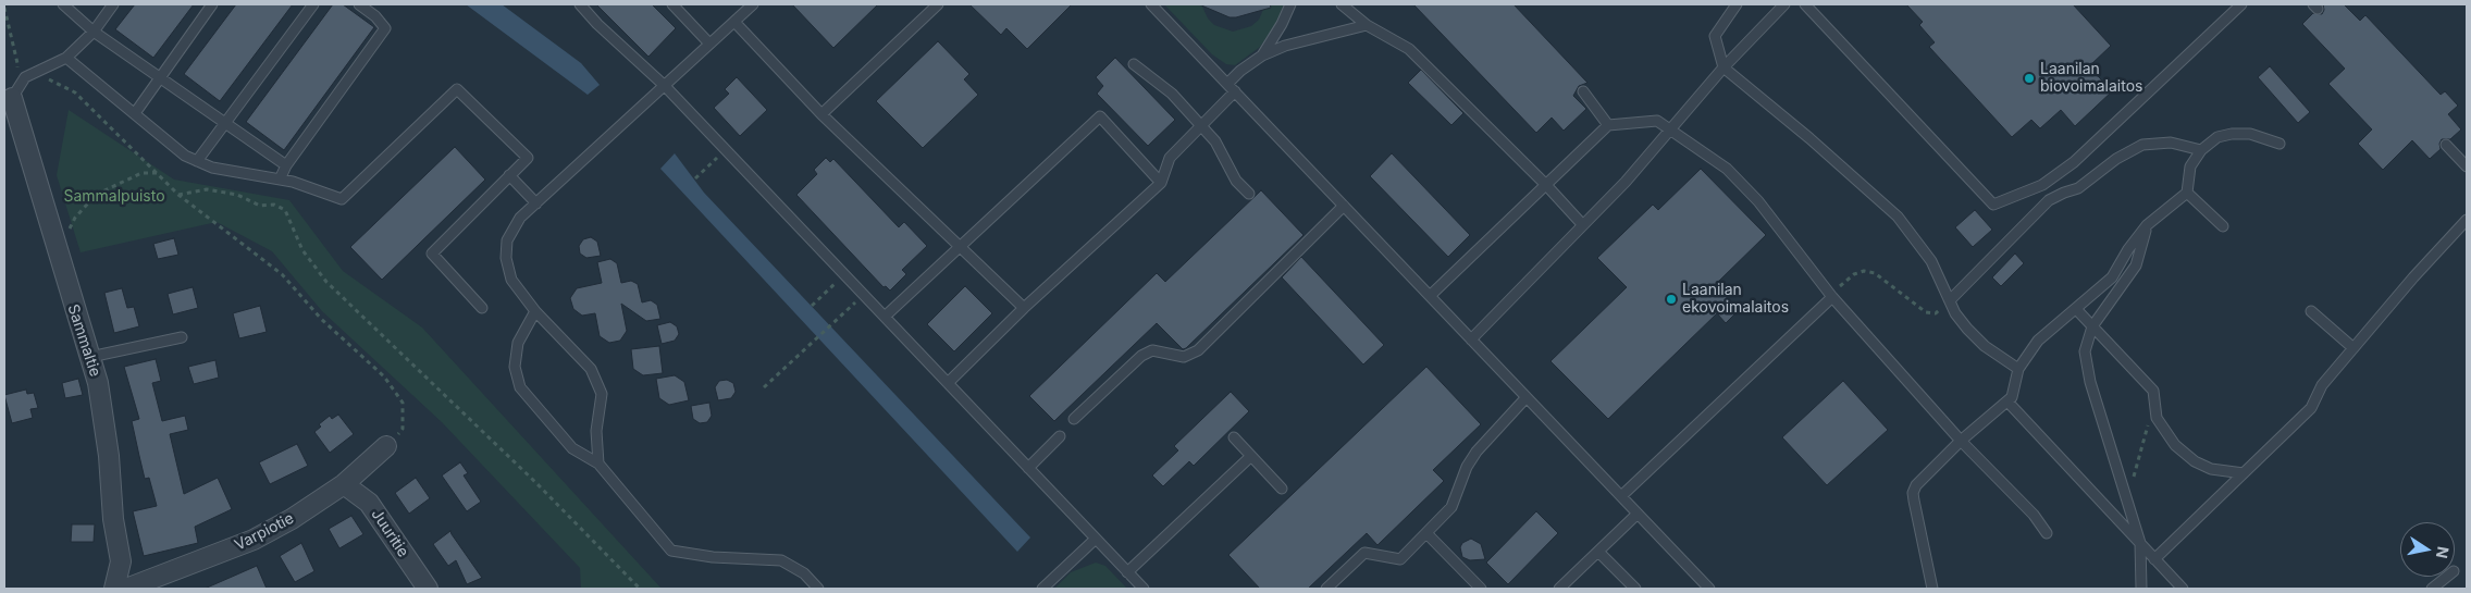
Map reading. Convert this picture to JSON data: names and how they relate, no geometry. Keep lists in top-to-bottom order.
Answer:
{
  "streets": {
    "street": ["Sammaltie", "Varpiotie", "Juuritie"]
  },
  "crossings": [
    ["Varpiotie", "Juuritie"]
  ],
  "parks": ["Sammalpuisto"],
  "places": ["Laanilan biovoimalaitos", "Laanilan ekovoimalaitos"],
  "north": "right"
}
